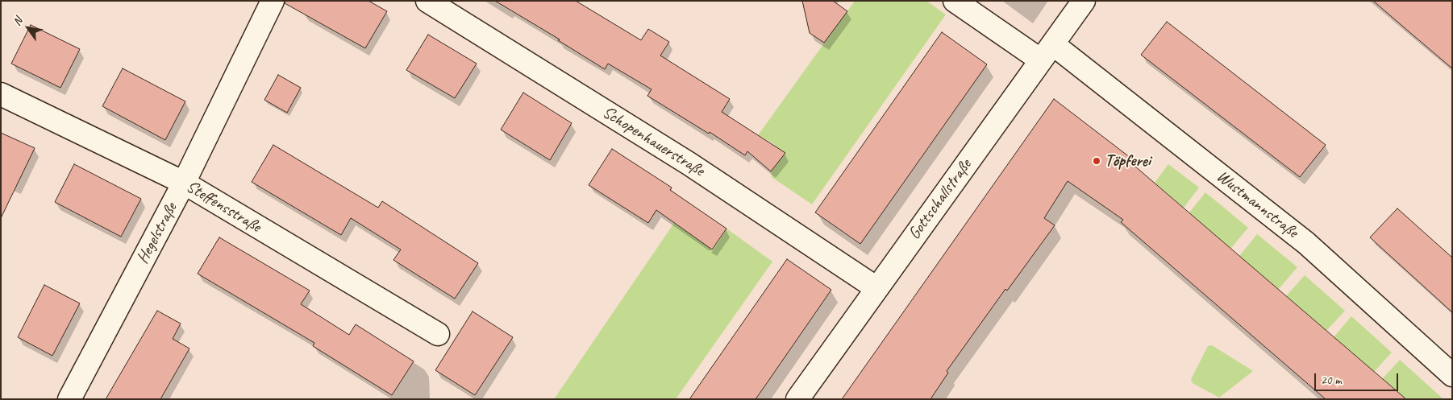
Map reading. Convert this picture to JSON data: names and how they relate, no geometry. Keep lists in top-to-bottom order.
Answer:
{
  "streets": {
    "street": [
      "Schopenhauerstraße",
      "Gottschallstraße",
      "Wustmannstraße",
      "Steffensstraße",
      "Hegelstraße"
    ]
  },
  "crossings": [
    ["Schopenhauerstraße", "Gottschallstraße"],
    ["Gottschallstraße", "Wustmannstraße"],
    ["Steffensstraße", "Hegelstraße"]
  ],
  "places": ["Töpferei"],
  "scale_bar": "20 m",
  "north": "top left"
}
